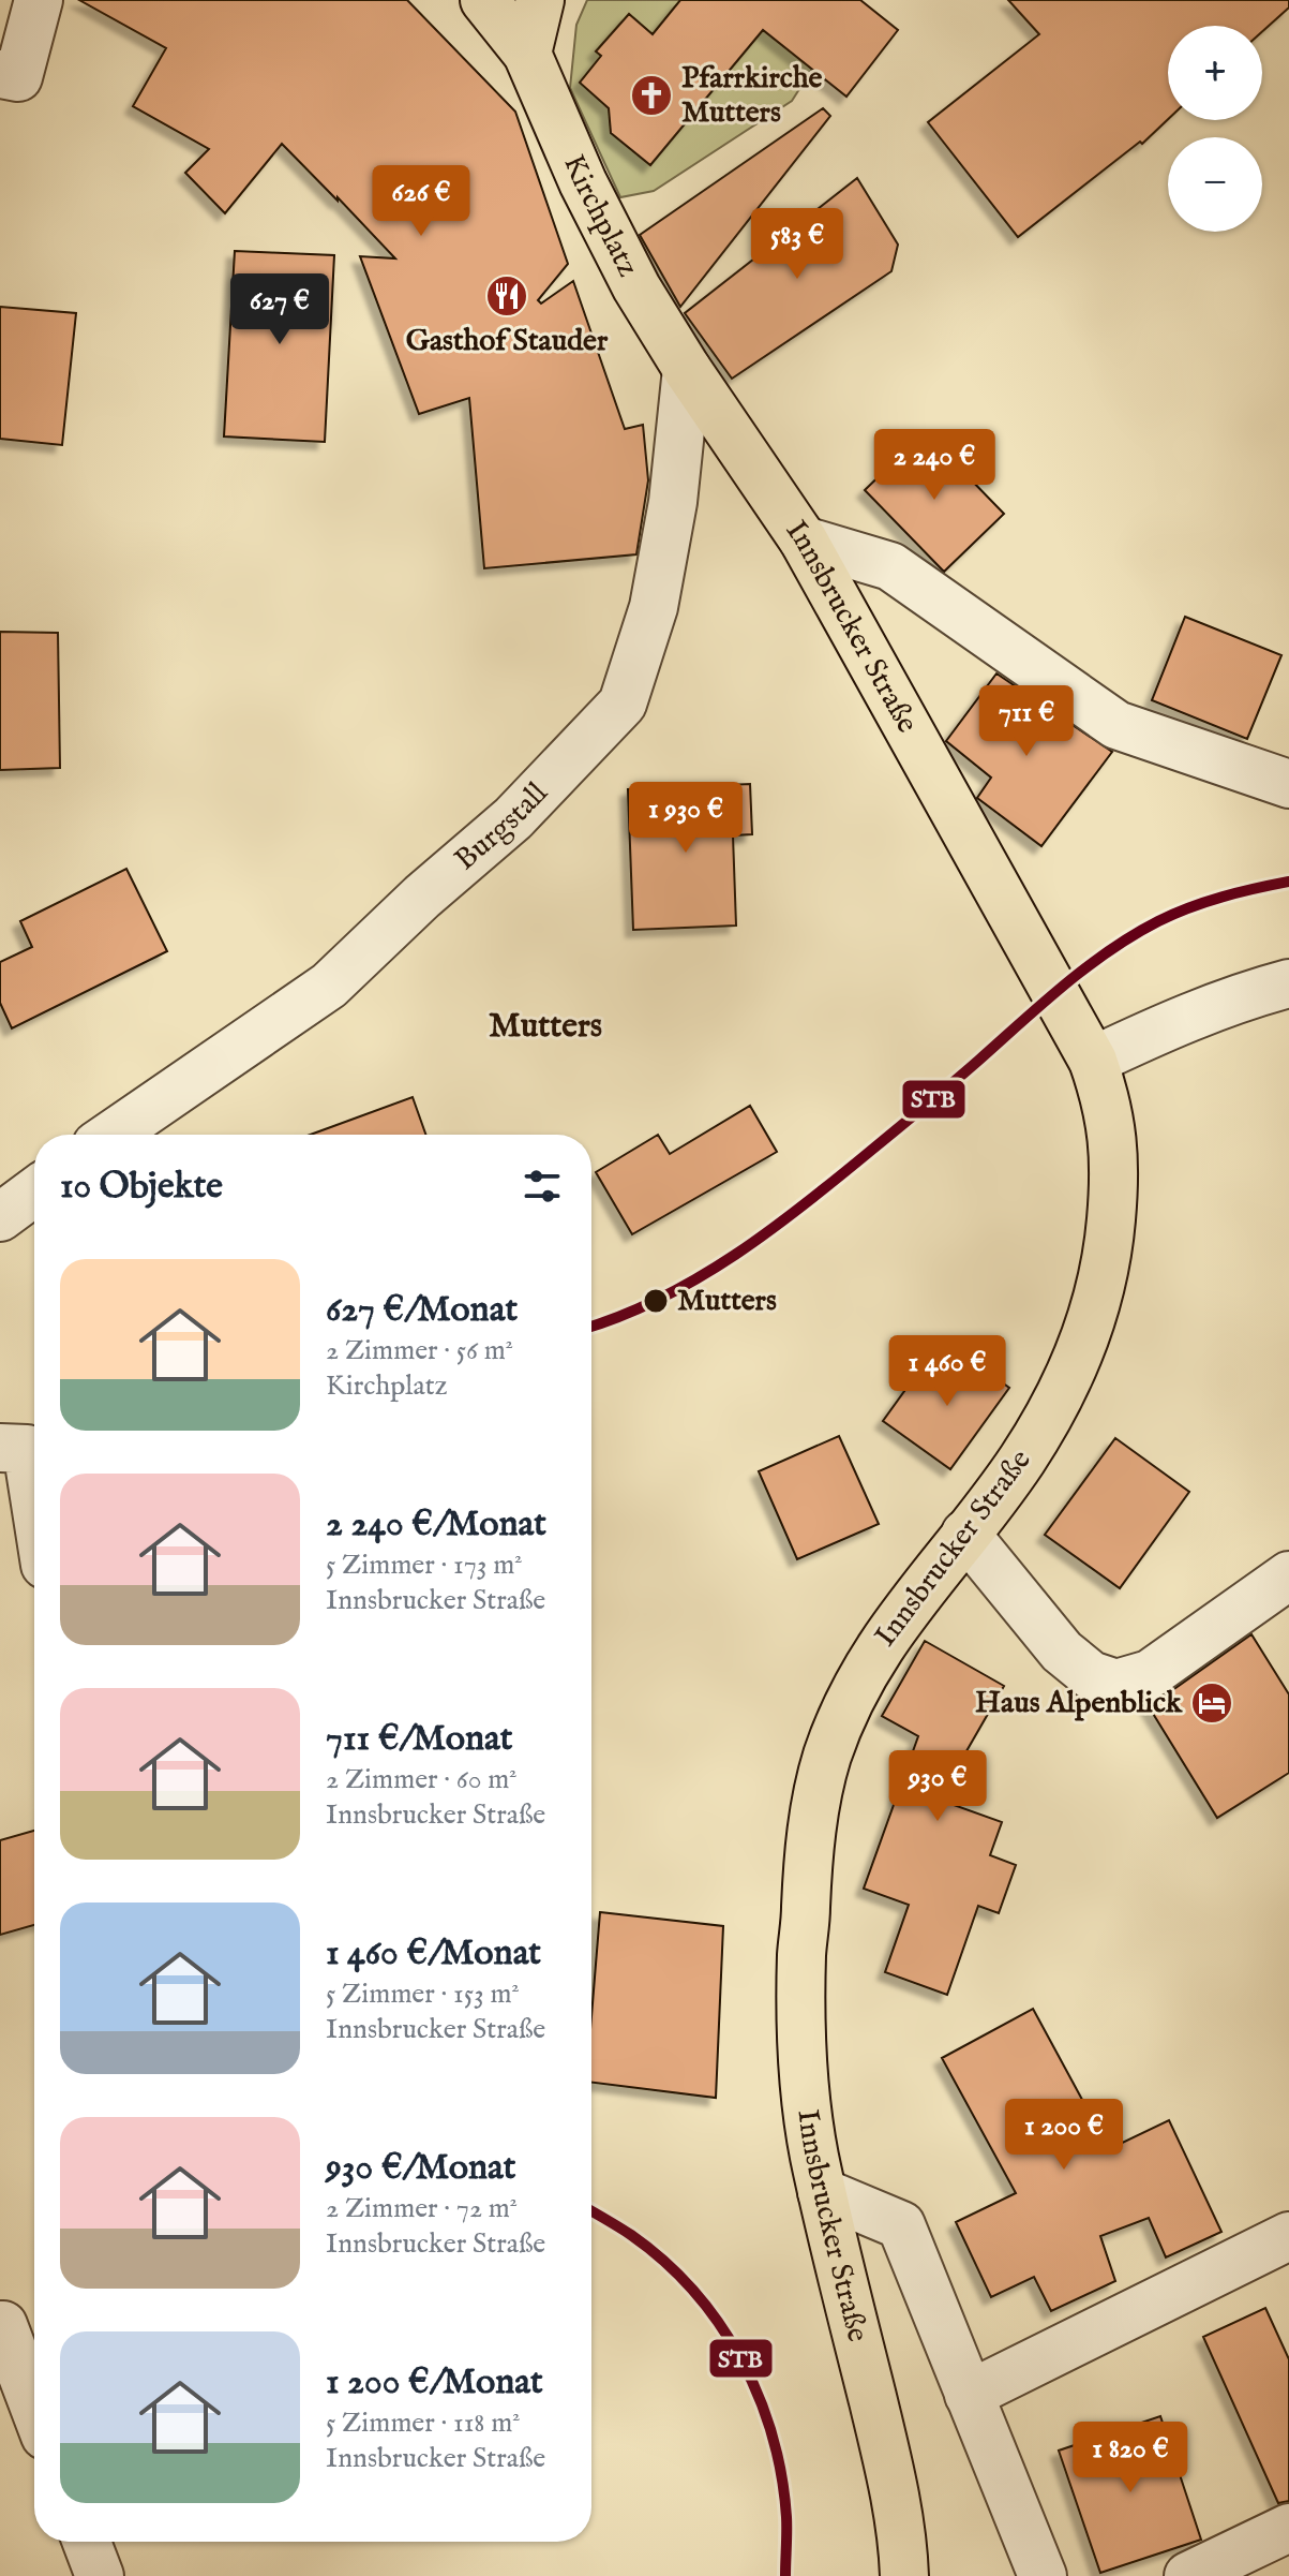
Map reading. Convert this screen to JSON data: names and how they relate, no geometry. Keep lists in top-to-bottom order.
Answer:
{
  "streets": {
    "main road": ["Kirchplatz", "Innsbrucker Straße"],
    "street": ["Burgstall"]
  },
  "crossings": [
    ["Kirchplatz", "Innsbrucker Straße"],
    ["Kirchplatz", "Burgstall"],
    ["Innsbrucker Straße", "Burgstall"]
  ],
  "districts": ["Mutters"],
  "places": {
    "church": ["Pfarrkirche Mutters"],
    "restaurant": ["Gasthof Stauder"],
    "other": ["Mutters"],
    "hotel": ["Haus Alpenblick"]
  },
  "lines": ["transit line STB"],
  "page": {
    "map_buttons": ["+", "−"],
    "price": [
      "626 €",
      "583 €",
      "627 €",
      "2 240 €",
      "711 €",
      "1 930 €",
      "1 460 €",
      "930 €",
      "1 200 €",
      "1 820 €"
    ],
    "heading": "10 Objekte",
    "list": [
      {
        "name": "627 €/Monat",
        "note": "2 Zimmer · 56 m² · Kirchplatz"
      },
      {
        "name": "2 240 €/Monat",
        "note": "5 Zimmer · 173 m² · Innsbrucker Straße"
      },
      {
        "name": "711 €/Monat",
        "note": "2 Zimmer · 60 m² · Innsbrucker Straße"
      },
      {
        "name": "1 460 €/Monat",
        "note": "5 Zimmer · 153 m² · Innsbrucker Straße"
      },
      {
        "name": "930 €/Monat",
        "note": "2 Zimmer · 72 m² · Innsbrucker Straße"
      },
      {
        "name": "1 200 €/Monat",
        "note": "5 Zimmer · 118 m² · Innsbrucker Straße"
      }
    ]
  }
}
